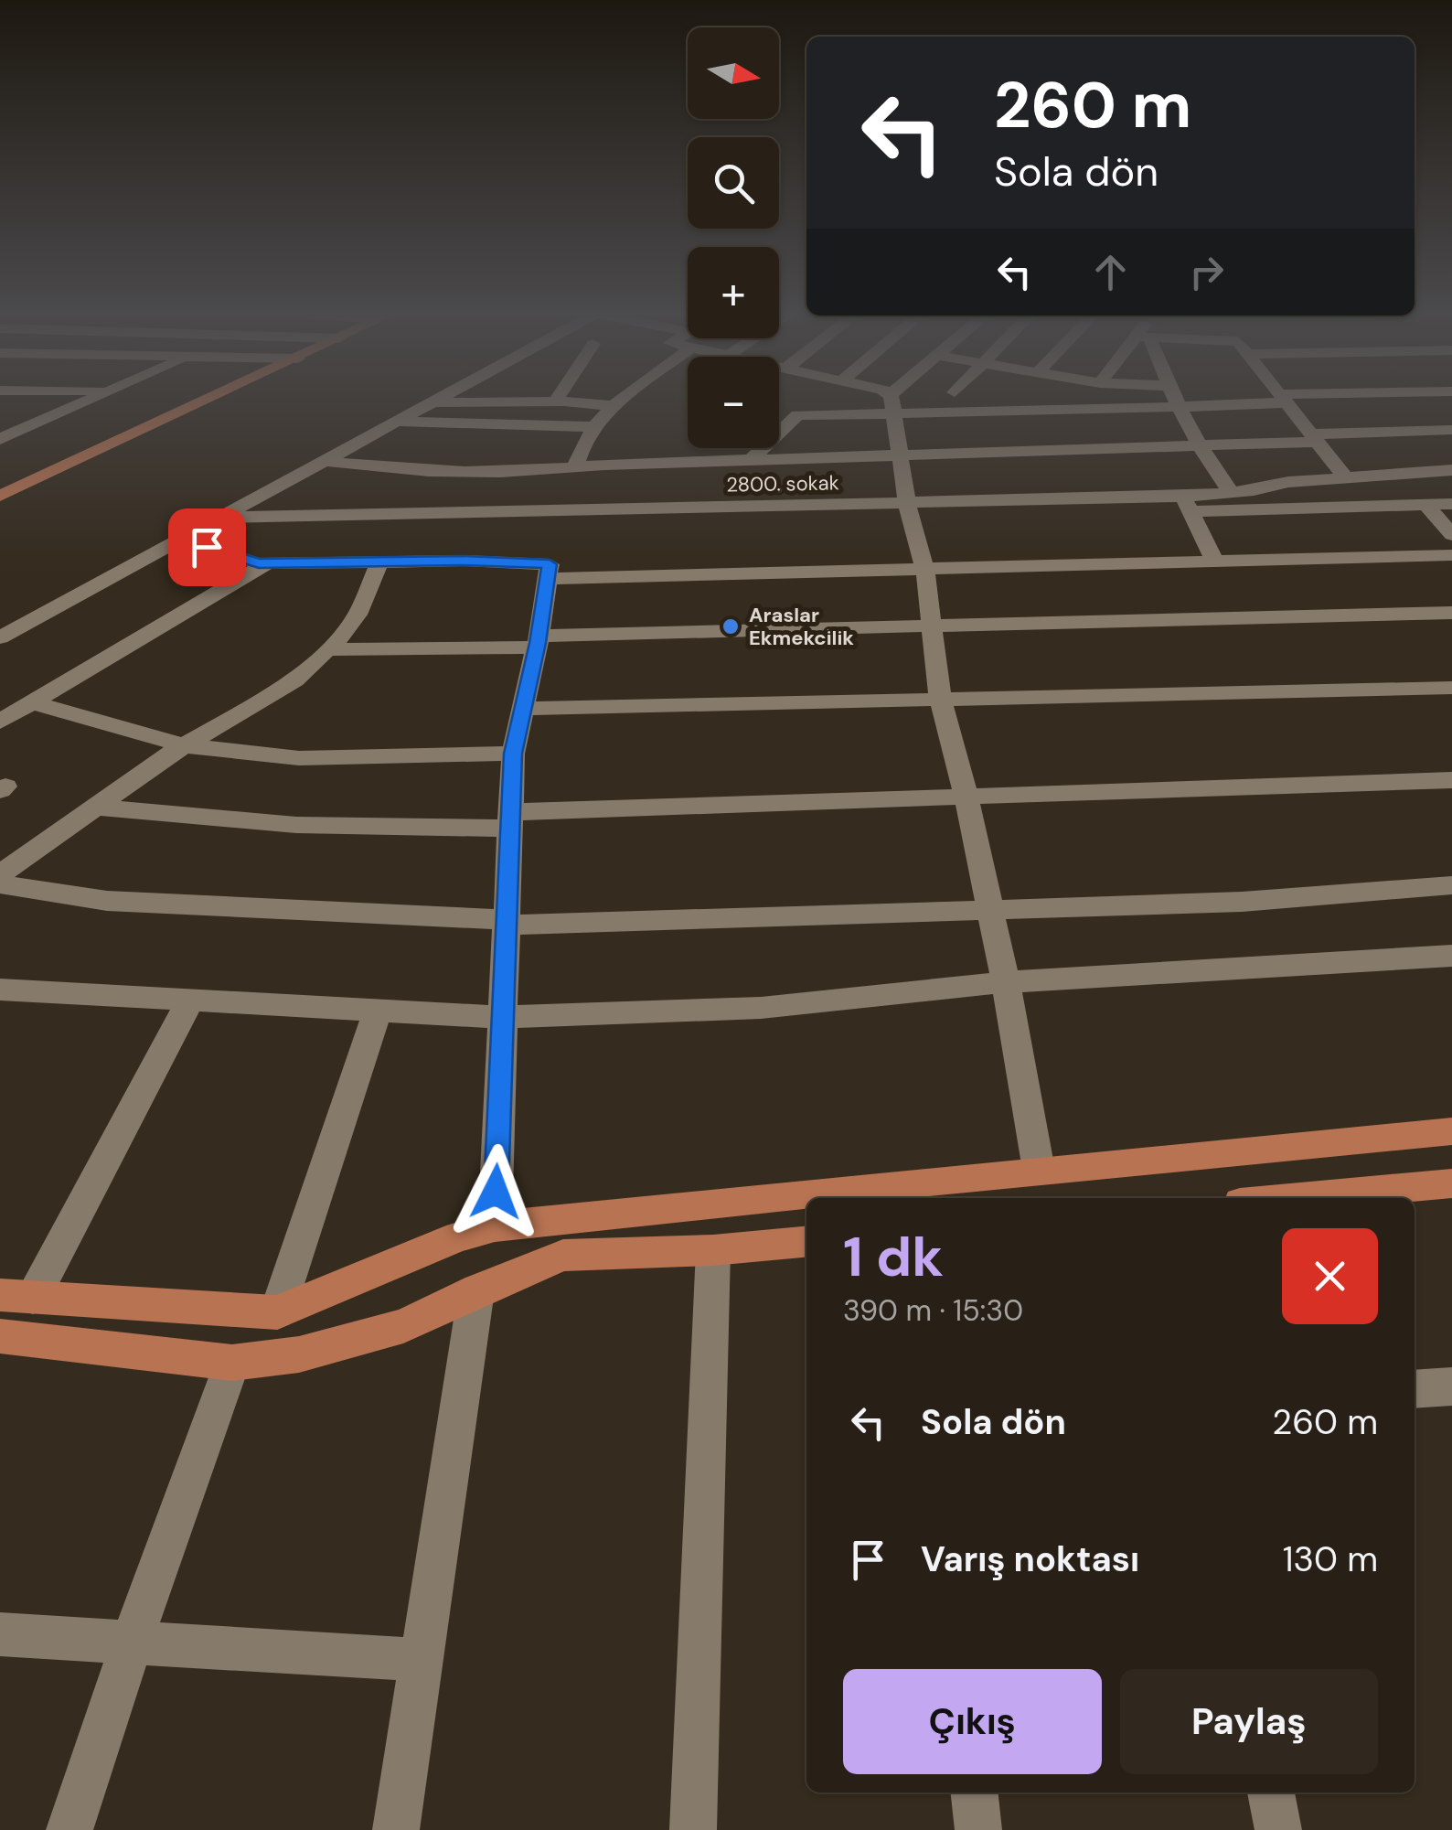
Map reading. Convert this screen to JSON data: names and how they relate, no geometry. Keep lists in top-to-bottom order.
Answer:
{
  "streets": {
    "street": ["2800. sokak"]
  },
  "places": ["Araslar Ekmekcilik"],
  "north": "right",
  "page": {
    "map_buttons": ["+", "−"],
    "turn": ["260 m", "Sola dön"],
    "heading": ["1 dk", "390 m · 15:30"],
    "list": [
      {
        "name": "Sola dön",
        "value": "260 m"
      },
      {
        "name": "Varış noktası",
        "value": "130 m"
      }
    ],
    "buttons": ["Çıkış", "Paylaş"]
  }
}
